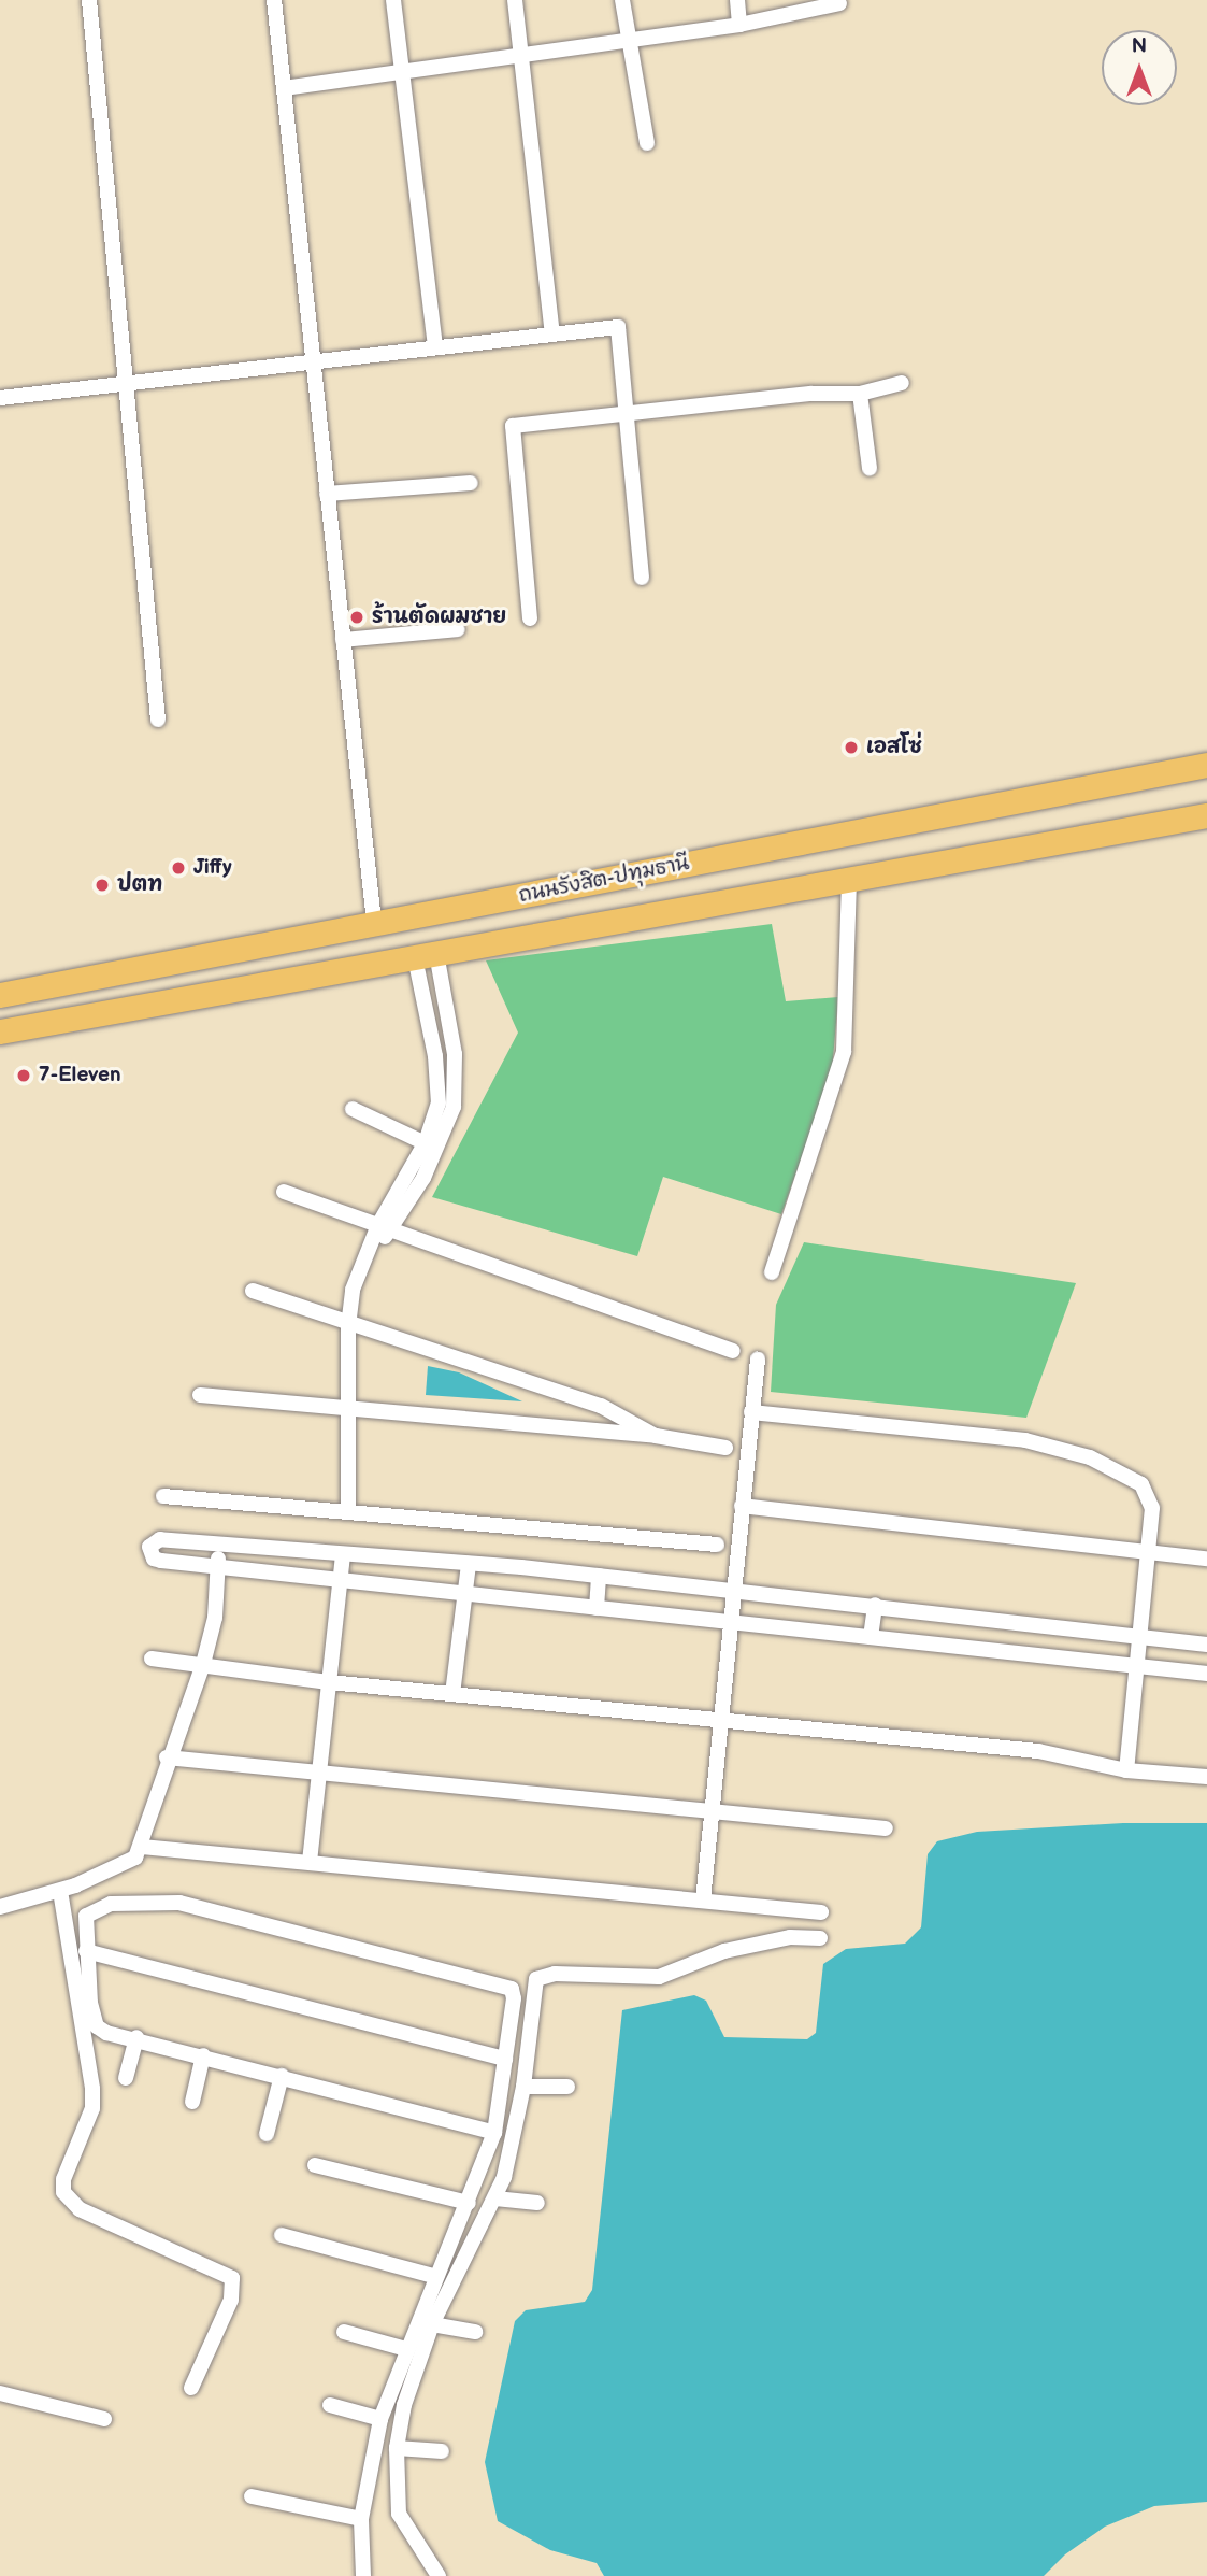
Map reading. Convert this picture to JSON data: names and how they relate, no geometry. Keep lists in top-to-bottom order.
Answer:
{
  "streets": {
    "main road": ["ถนนรังสิต-ปทุมธานี"]
  },
  "places": [
    "ร้านตัดผมชาย",
    "เอสโซ่",
    "Jiffy",
    "ปตท",
    "7-Eleven"
  ],
  "north": "top"
}
